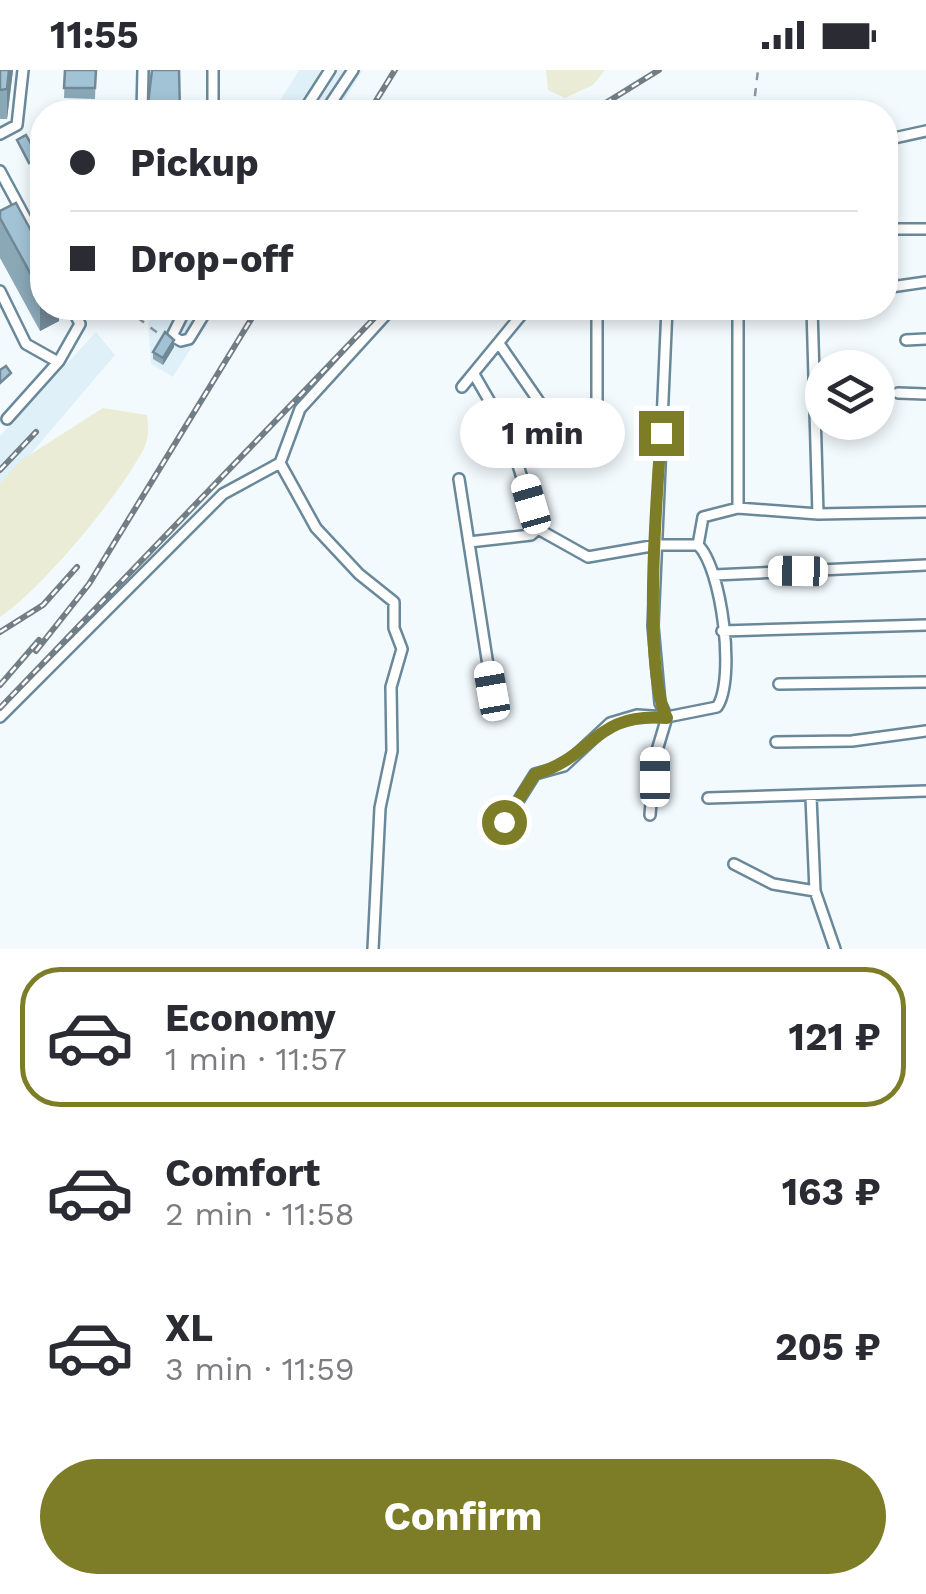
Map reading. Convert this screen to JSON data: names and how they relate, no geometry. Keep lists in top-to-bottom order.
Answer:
{
  "page": {
    "status": "11:55",
    "banner": ["Pickup", "Drop-off"],
    "bubble": "1 min",
    "list": [
      {
        "name": "Economy",
        "note": "1 min · 11:57",
        "value": "121 ₽"
      },
      {
        "name": "Comfort",
        "note": "2 min · 11:58",
        "value": "163 ₽"
      },
      {
        "name": "XL",
        "note": "3 min · 11:59",
        "value": "205 ₽"
      }
    ],
    "buttons": "Confirm"
  }
}
